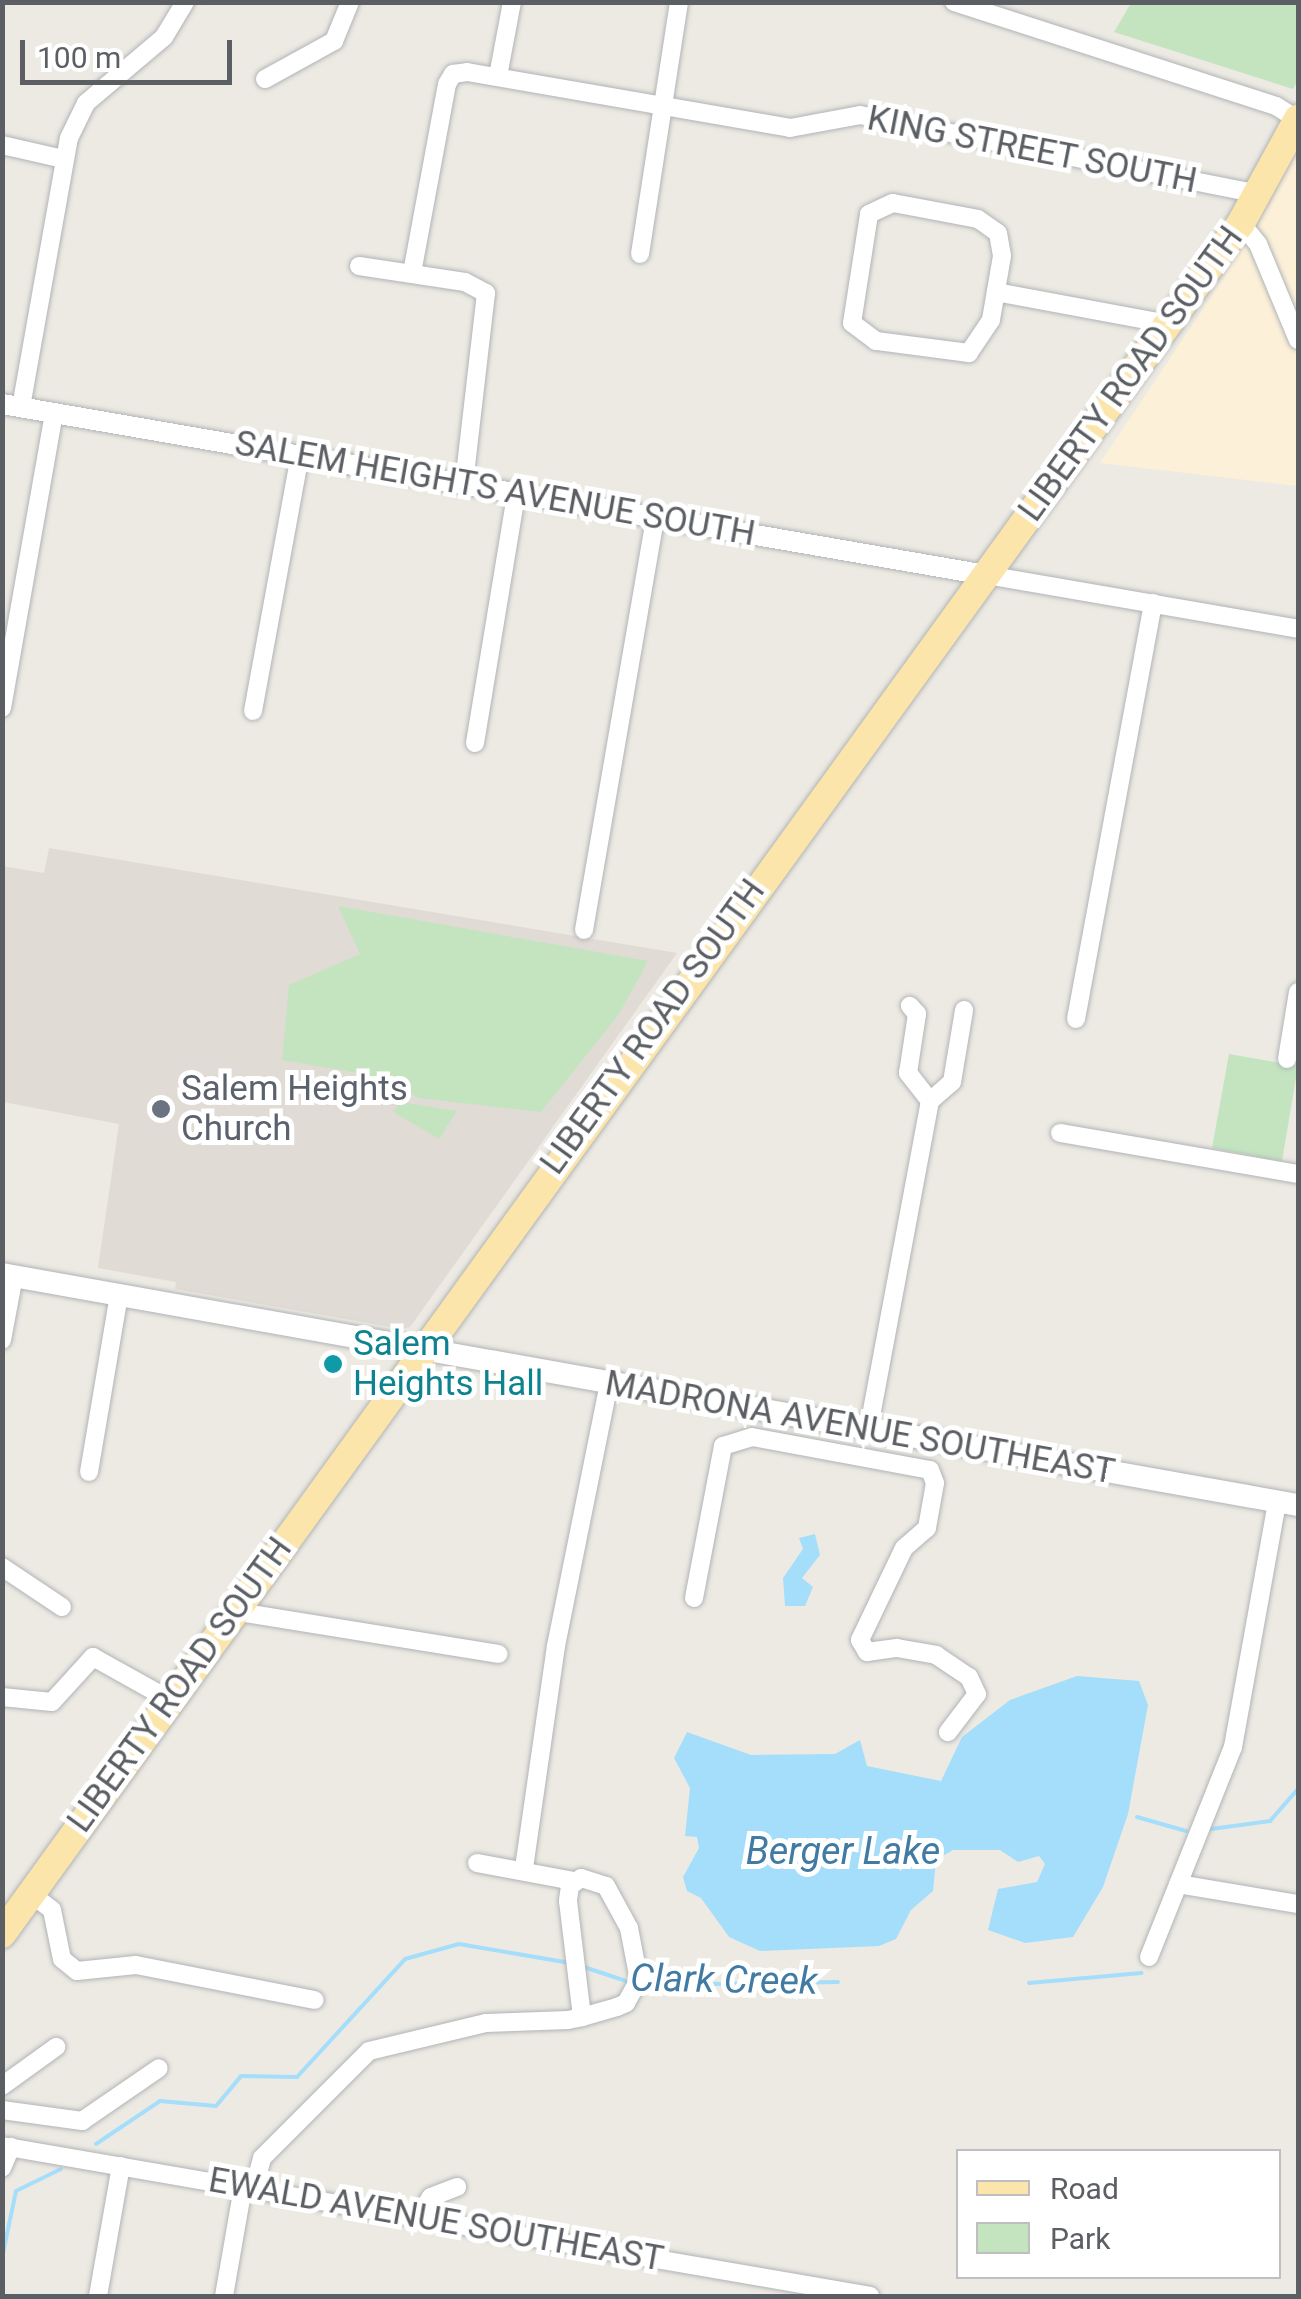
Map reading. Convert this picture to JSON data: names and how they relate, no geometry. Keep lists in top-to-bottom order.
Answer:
{
  "streets": {
    "main road": ["LIBERTY ROAD SOUTH", "MADRONA AVENUE SOUTHEAST"],
    "street": ["KING STREET SOUTH", "SALEM HEIGHTS AVENUE SOUTH", "EWALD AVENUE SOUTHEAST"]
  },
  "crossings": [
    ["KING STREET SOUTH", "LIBERTY ROAD SOUTH"],
    ["LIBERTY ROAD SOUTH", "SALEM HEIGHTS AVENUE SOUTH"],
    ["LIBERTY ROAD SOUTH", "MADRONA AVENUE SOUTHEAST"]
  ],
  "water": ["Berger Lake", "Clark Creek"],
  "places": ["Salem Heights Church", "Salem Heights Hall"],
  "legend": ["Road", "Park"],
  "scale_bar": "100 m"
}
